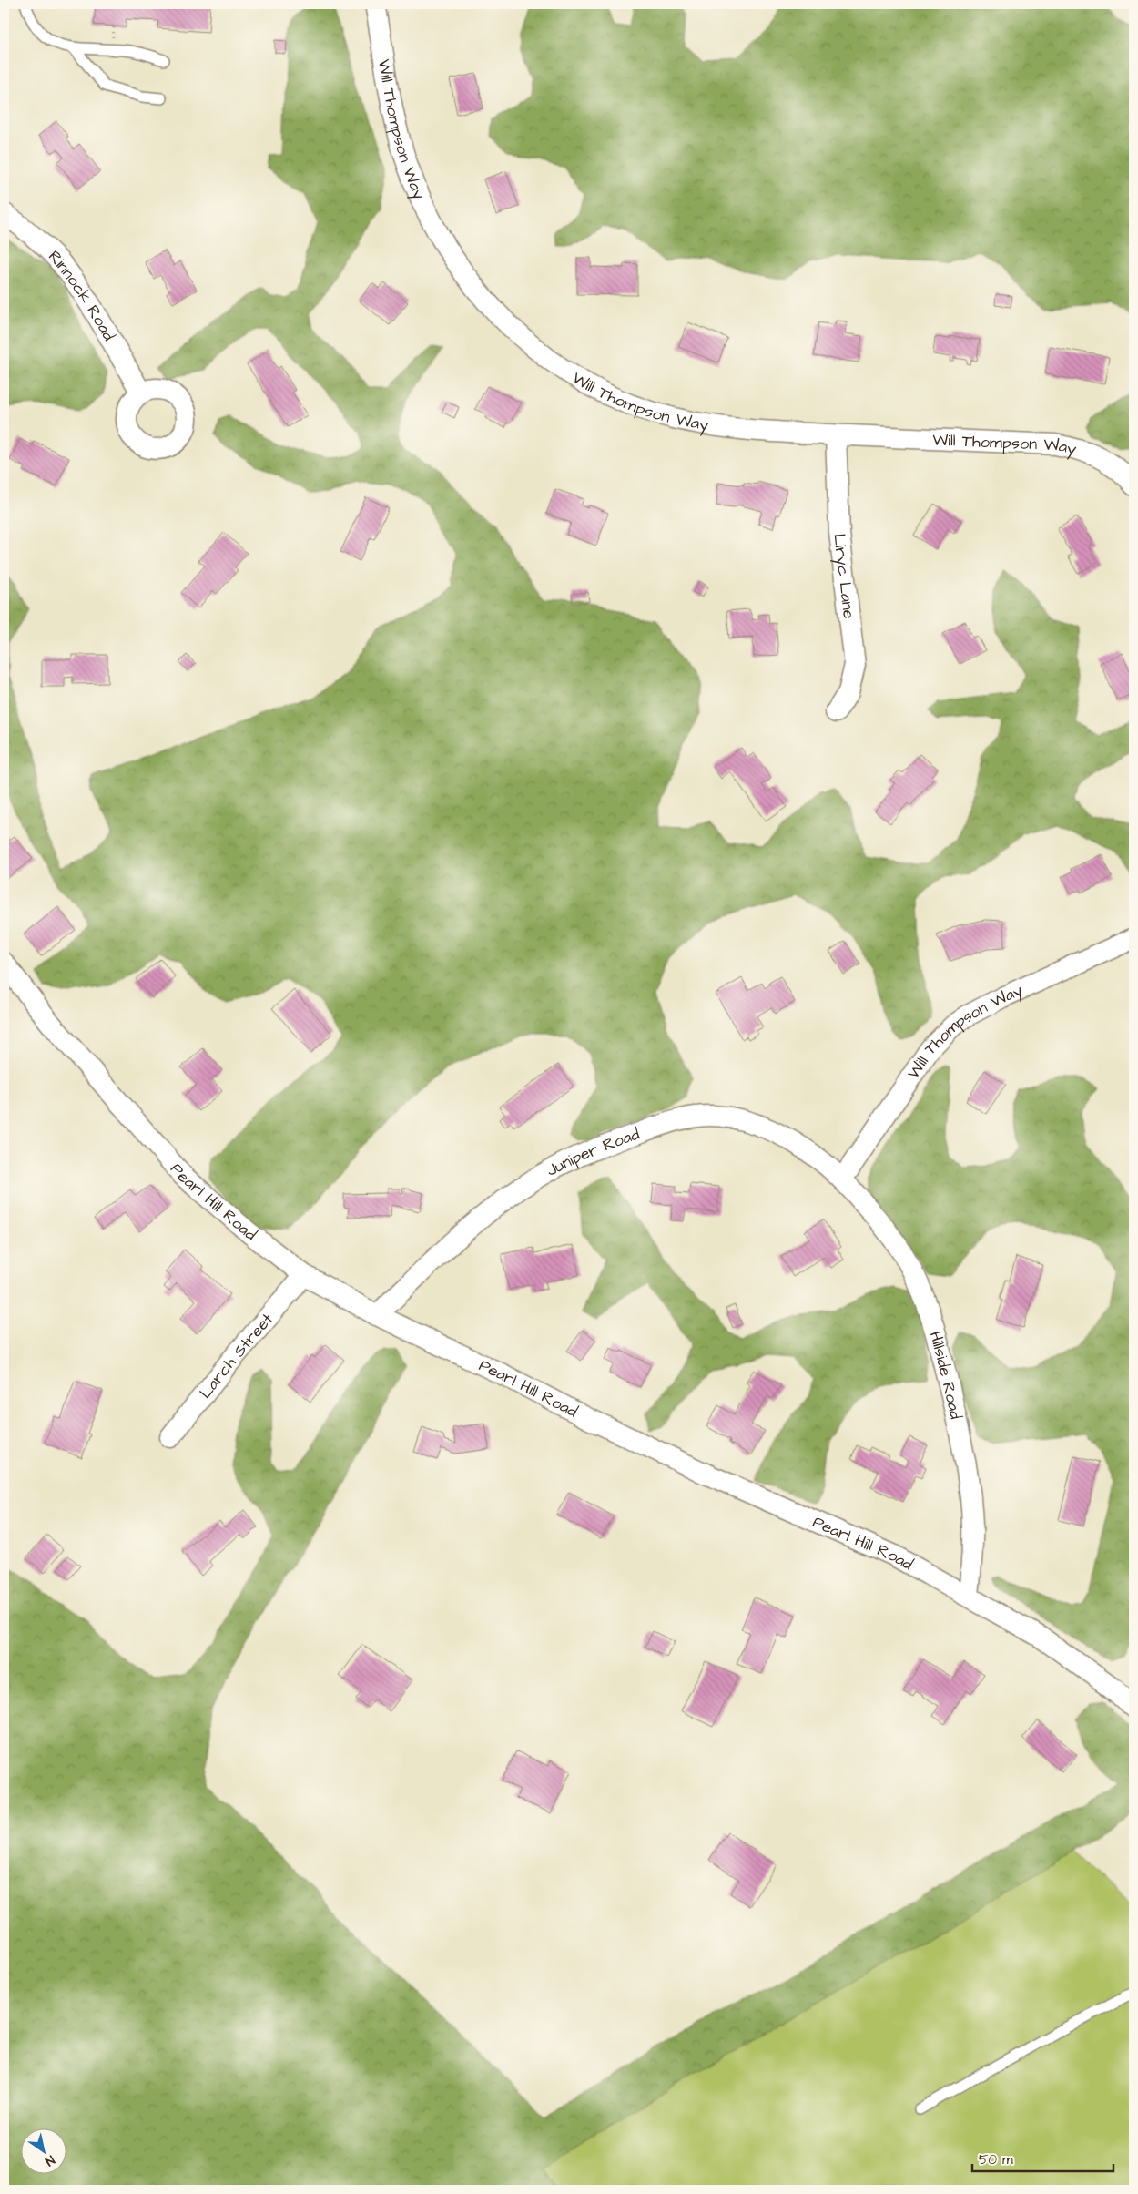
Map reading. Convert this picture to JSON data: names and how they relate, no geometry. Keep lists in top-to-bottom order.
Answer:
{
  "streets": {
    "street": [
      "Will Thompson Way",
      "Rinnock Road",
      "Liryc Lane",
      "Juniper Road",
      "Pearl Hill Road",
      "Larch Street",
      "Hillside Road"
    ]
  },
  "crossings": [
    ["Will Thompson Way", "Liryc Lane"],
    ["Will Thompson Way", "Juniper Road"],
    ["Will Thompson Way", "Hillside Road"],
    ["Juniper Road", "Pearl Hill Road"],
    ["Juniper Road", "Hillside Road"],
    ["Pearl Hill Road", "Larch Street"],
    ["Pearl Hill Road", "Hillside Road"]
  ],
  "scale_bar": "50 m",
  "north": "bottom right"
}
